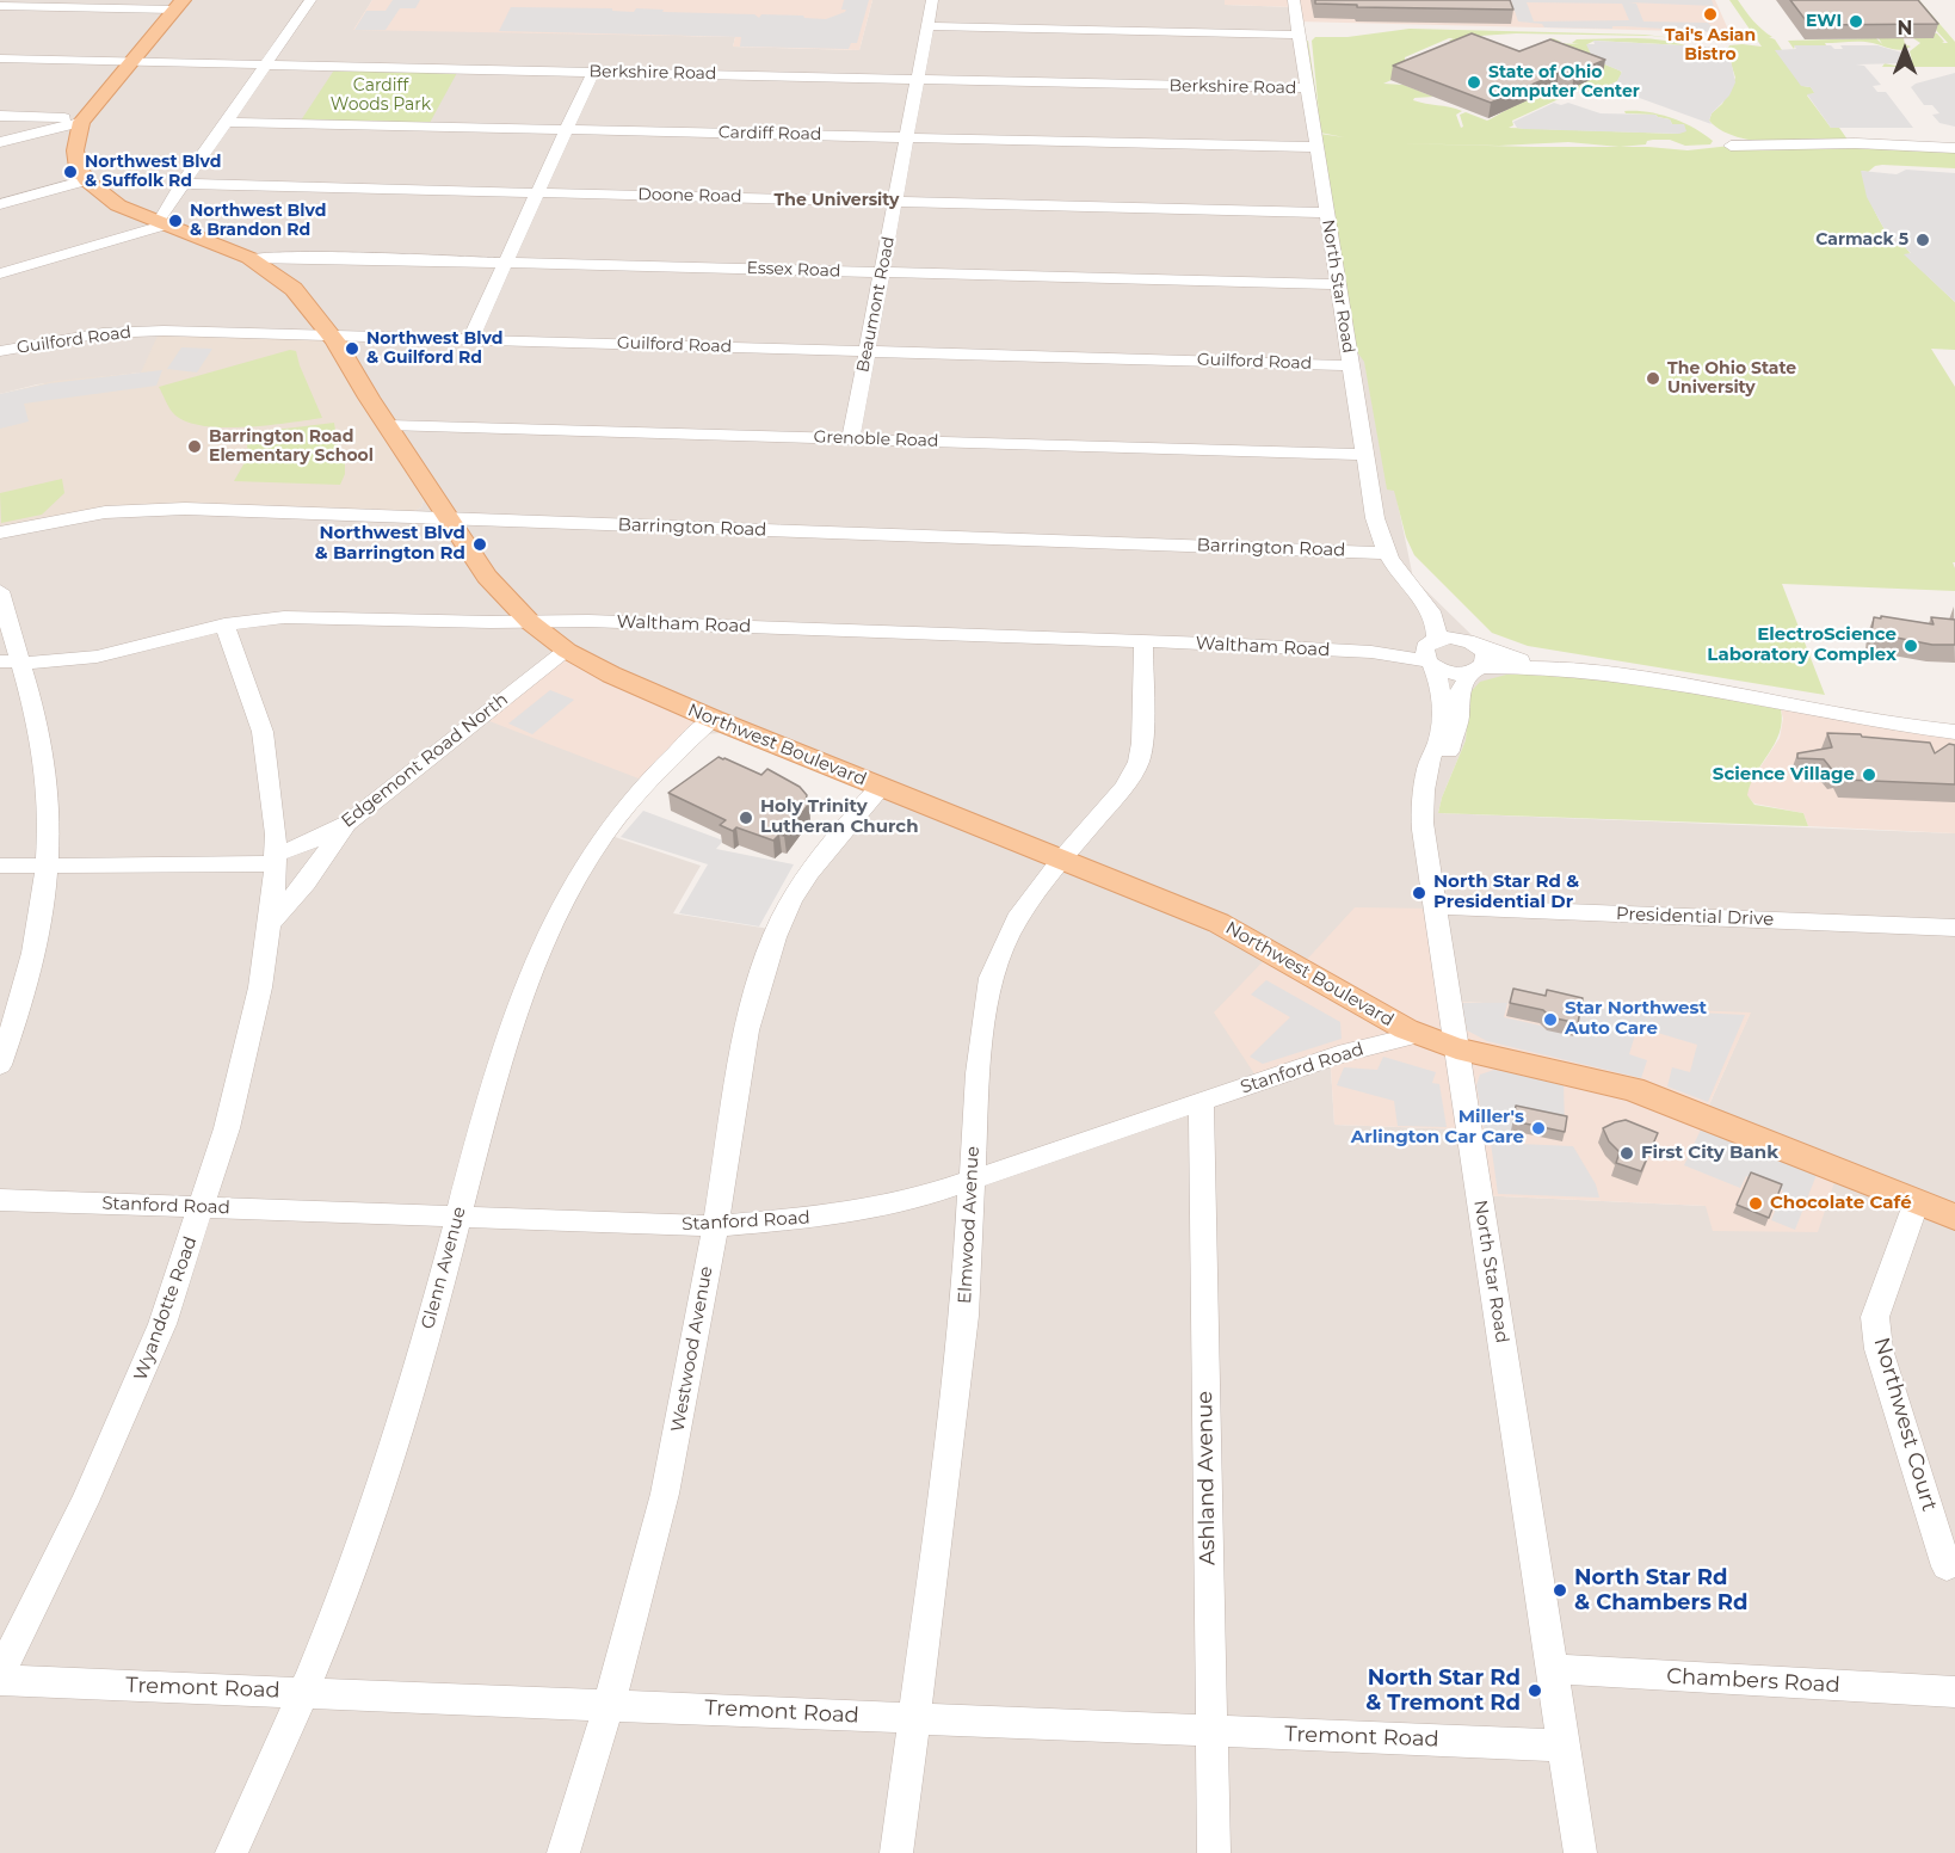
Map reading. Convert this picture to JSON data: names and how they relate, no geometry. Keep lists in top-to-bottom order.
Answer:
{
  "streets": {
    "main road": ["Northwest Boulevard"],
    "street": [
      "Berkshire Road",
      "Cardiff Road",
      "Doone Road",
      "Essex Road",
      "North Star Road",
      "Beaumont Road",
      "Guilford Road",
      "Grenoble Road",
      "Barrington Road",
      "Waltham Road",
      "Edgemont Road North",
      "Presidential Drive",
      "Stanford Road",
      "Elmwood Avenue",
      "Glenn Avenue",
      "Wyandotte Road",
      "Westwood Avenue",
      "Northwest Court",
      "Ashland Avenue",
      "Chambers Road",
      "Tremont Road"
    ]
  },
  "crossings": [
    ["Berkshire Road", "North Star Road"],
    ["Berkshire Road", "Beaumont Road"],
    ["Cardiff Road", "North Star Road"],
    ["Cardiff Road", "Beaumont Road"],
    ["Doone Road", "North Star Road"],
    ["Doone Road", "Beaumont Road"],
    ["Essex Road", "North Star Road"],
    ["Essex Road", "Beaumont Road"],
    ["Essex Road", "Northwest Boulevard"],
    ["North Star Road", "Guilford Road"],
    ["North Star Road", "Grenoble Road"],
    ["North Star Road", "Barrington Road"],
    ["North Star Road", "Waltham Road"],
    ["North Star Road", "Northwest Boulevard"],
    ["North Star Road", "Presidential Drive"],
    ["North Star Road", "Chambers Road"],
    ["North Star Road", "Tremont Road"],
    ["Beaumont Road", "Guilford Road"],
    ["Beaumont Road", "Grenoble Road"],
    ["Guilford Road", "Northwest Boulevard"],
    ["Grenoble Road", "Northwest Boulevard"],
    ["Barrington Road", "Northwest Boulevard"],
    ["Waltham Road", "Northwest Boulevard"],
    ["Waltham Road", "Elmwood Avenue"],
    ["Waltham Road", "Wyandotte Road"],
    ["Northwest Boulevard", "Edgemont Road North"],
    ["Northwest Boulevard", "Stanford Road"],
    ["Northwest Boulevard", "Elmwood Avenue"],
    ["Northwest Boulevard", "Glenn Avenue"],
    ["Northwest Boulevard", "Westwood Avenue"],
    ["Northwest Boulevard", "Northwest Court"],
    ["Edgemont Road North", "Wyandotte Road"],
    ["Stanford Road", "Elmwood Avenue"],
    ["Stanford Road", "Glenn Avenue"],
    ["Stanford Road", "Wyandotte Road"],
    ["Stanford Road", "Westwood Avenue"],
    ["Stanford Road", "Ashland Avenue"],
    ["Elmwood Avenue", "Tremont Road"],
    ["Glenn Avenue", "Tremont Road"],
    ["Westwood Avenue", "Tremont Road"],
    ["Ashland Avenue", "Tremont Road"]
  ],
  "districts": ["The University"],
  "parks": ["Cardiff Woods Park"],
  "places": [
    "Tai's Asian Bistro",
    "EWI",
    "State of Ohio Computer Center",
    "Northwest Blvd & Suffolk Rd",
    "Northwest Blvd & Brandon Rd",
    "Carmack 5",
    "Northwest Blvd & Guilford Rd",
    "The Ohio State University",
    "Barrington Road Elementary School",
    "Northwest Blvd & Barrington Rd",
    "ElectroScience Laboratory Complex",
    "Science Village",
    "Holy Trinity Lutheran Church",
    "North Star Rd & Presidential Dr",
    "Star Northwest Auto Care",
    "Miller's Arlington Car Care",
    "First City Bank",
    "Chocolate Café",
    "North Star Rd & Chambers Rd",
    "North Star Rd & Tremont Rd"
  ],
  "north": "top"
}
